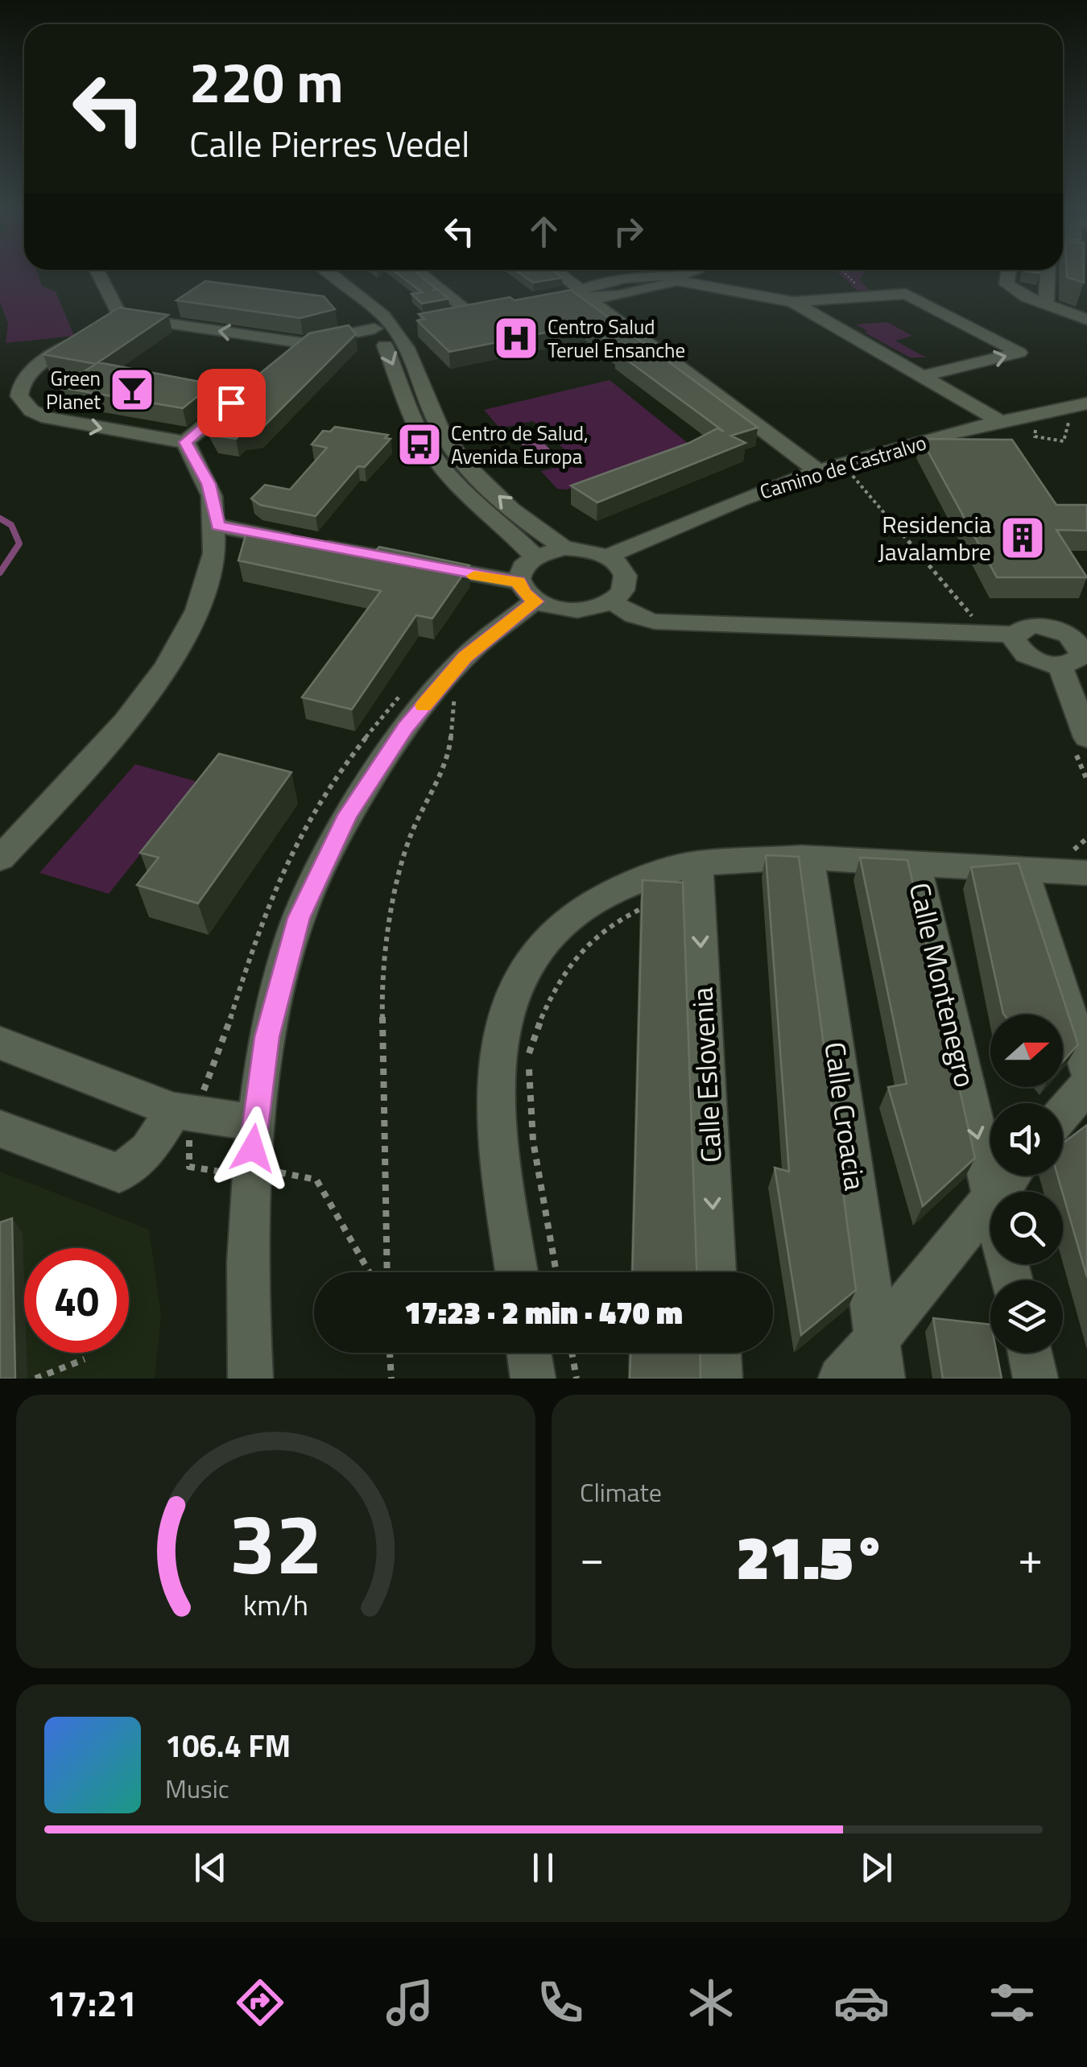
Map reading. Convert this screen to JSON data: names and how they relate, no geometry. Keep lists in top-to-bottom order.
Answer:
{
  "streets": {
    "street": [
      "Camino de Castralvo",
      "Calle Montenegro",
      "Calle Eslovenia",
      "Calle Croacia"
    ]
  },
  "one_way": ["Calle Eslovenia"],
  "places": {
    "hospital": ["Centro Salud Teruel Ensanche"],
    "bar": ["Green Planet"],
    "bus stop": ["Centro de Salud, Avenida Europa"],
    "building": ["Residencia Javalambre"]
  },
  "north": "right",
  "page": {
    "turn": ["220 m", "Calle Pierres Vedel"],
    "limit": "40",
    "trip": "17:23 · 2 min · 470 m",
    "tile": "Climate",
    "heat": ["−", "21.5°", "+"],
    "song": ["106.4 FM", "Music"],
    "tabs": "17:21",
    "gauge": ["32", "km/h"]
  }
}
